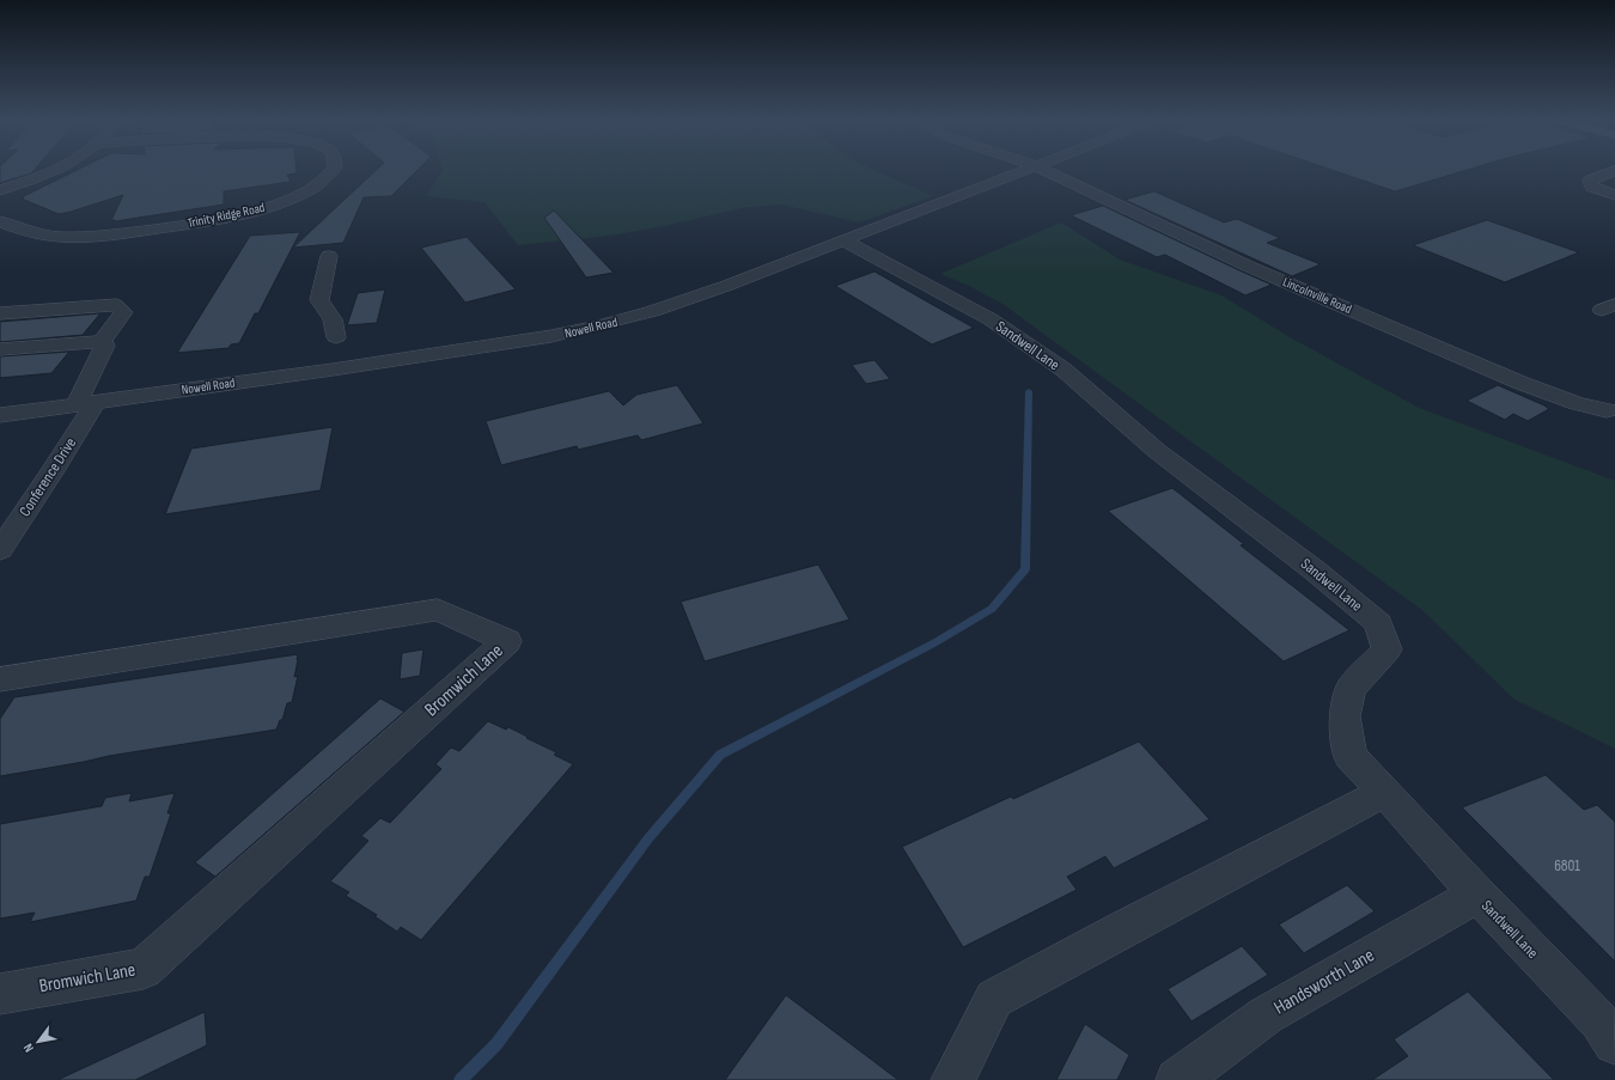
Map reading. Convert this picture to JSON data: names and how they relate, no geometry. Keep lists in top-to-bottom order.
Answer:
{
  "streets": {
    "street": [
      "Trinity Ridge Road",
      "Lincolnville Road",
      "Nowell Road",
      "Sandwell Lane",
      "Conference Drive",
      "Bromwich Lane",
      "Handsworth Lane"
    ]
  },
  "crossings": [
    ["Nowell Road", "Sandwell Lane"],
    ["Nowell Road", "Conference Drive"],
    ["Sandwell Lane", "Handsworth Lane"]
  ],
  "house_numbers": ["6801"],
  "north": "bottom left"
}
